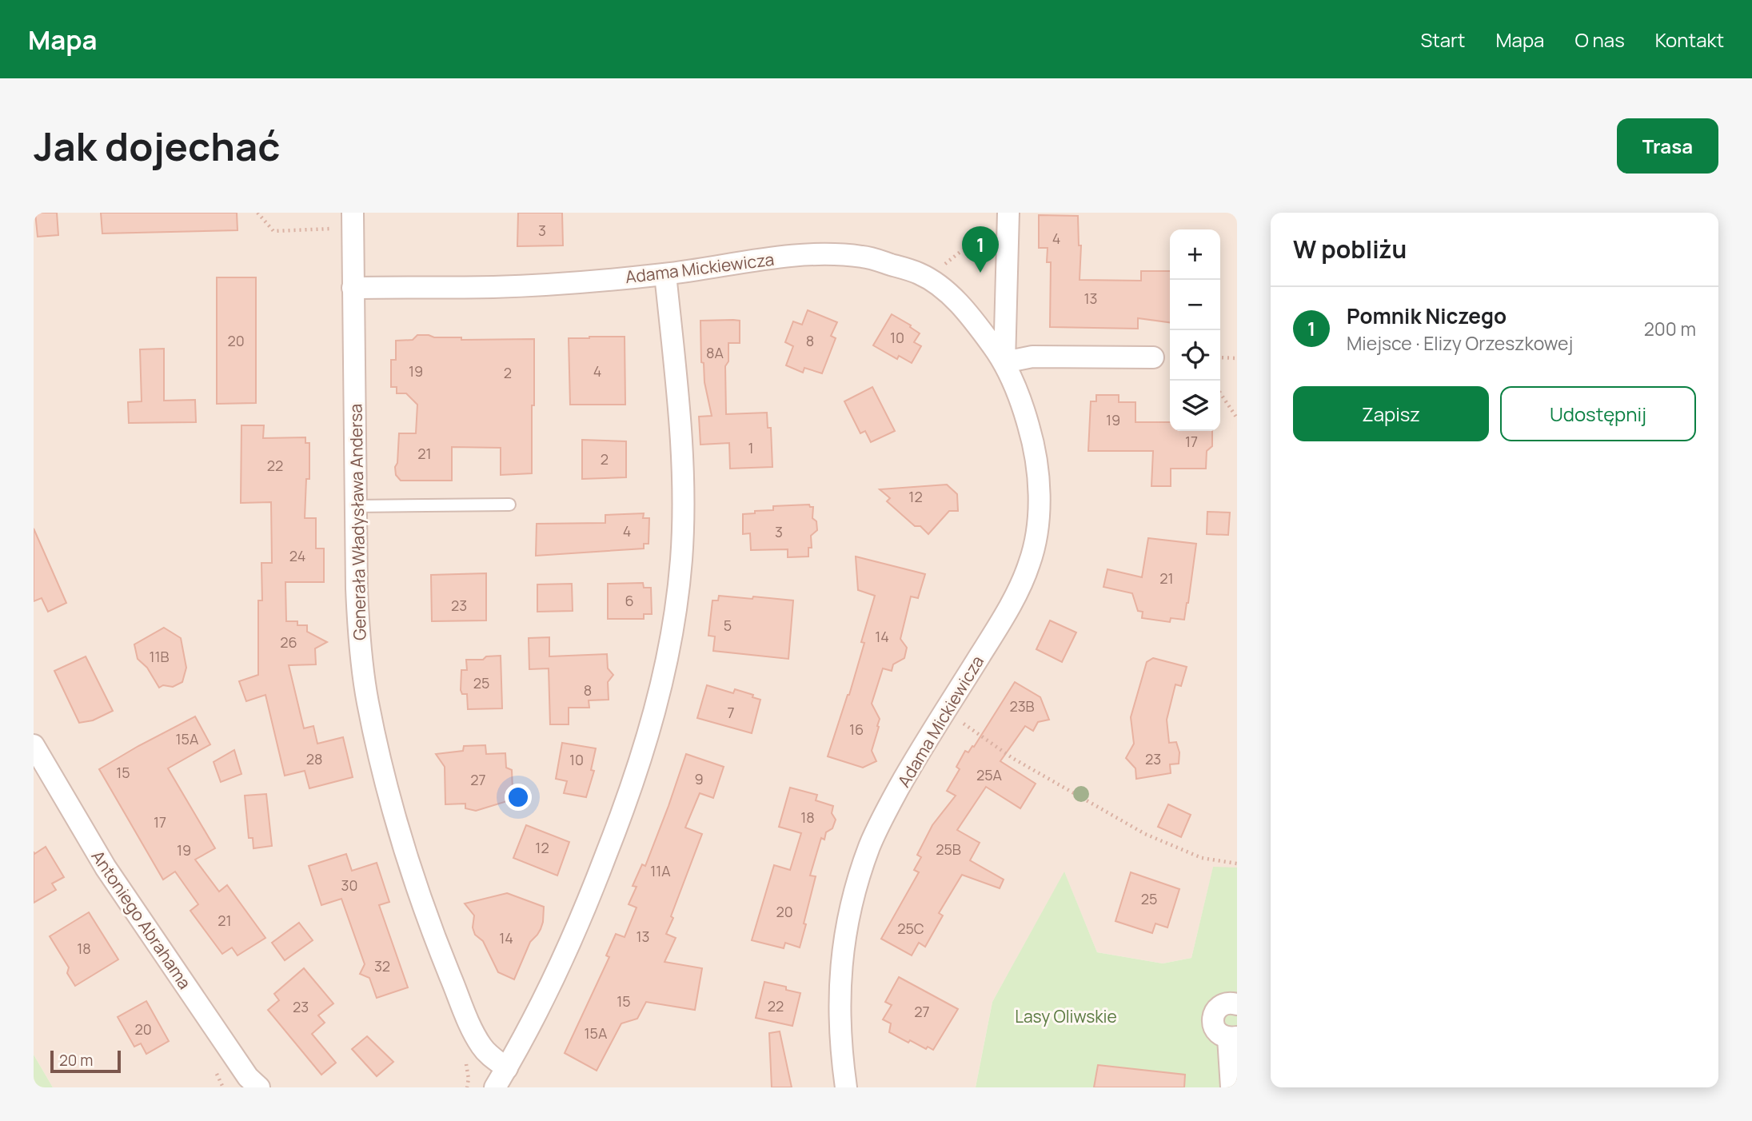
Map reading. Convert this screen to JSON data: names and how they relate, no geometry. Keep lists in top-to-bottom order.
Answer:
{
  "streets": {
    "street": ["Adama Mickiewicza", "Generała Władysława Andersa", "Antoniego Abrahama"]
  },
  "crossings": [
    ["Adama Mickiewicza", "Generała Władysława Andersa"]
  ],
  "parks": ["Lasy Oliwskie"],
  "house_numbers": [
    "3",
    "4",
    "13",
    "10",
    "20",
    "8",
    "8A",
    "19",
    "4",
    "2",
    "19",
    "17",
    "1",
    "21",
    "2",
    "22",
    "12",
    "4",
    "3",
    "24",
    "21",
    "6",
    "23",
    "5",
    "14",
    "26",
    "11B",
    "25",
    "8",
    "23B",
    "7",
    "16",
    "15A",
    "28",
    "23",
    "10",
    "15",
    "25A",
    "9",
    "27",
    "18",
    "17",
    "12",
    "25B",
    "19",
    "11A",
    "30",
    "25",
    "20",
    "21",
    "25C",
    "13",
    "14",
    "18",
    "32",
    "15",
    "22",
    "23",
    "27",
    "20",
    "15A"
  ],
  "scale_bar": "20 m",
  "page": {
    "header": "Mapa",
    "nav": [
      "Start",
      "Mapa",
      "O nas",
      "Kontakt"
    ],
    "buttons": [
      "Trasa",
      ["Zapisz", "Udostępnij"]
    ],
    "title": "Jak dojechać",
    "heading": "W pobliżu",
    "pins": "1",
    "map_buttons": ["+", "−"],
    "list": [
      {
        "mark": "1",
        "name": "Pomnik Niczego",
        "note": "Miejsce · Elizy Orzeszkowej",
        "value": "200 m"
      }
    ],
    "scale": "20 m"
  }
}
